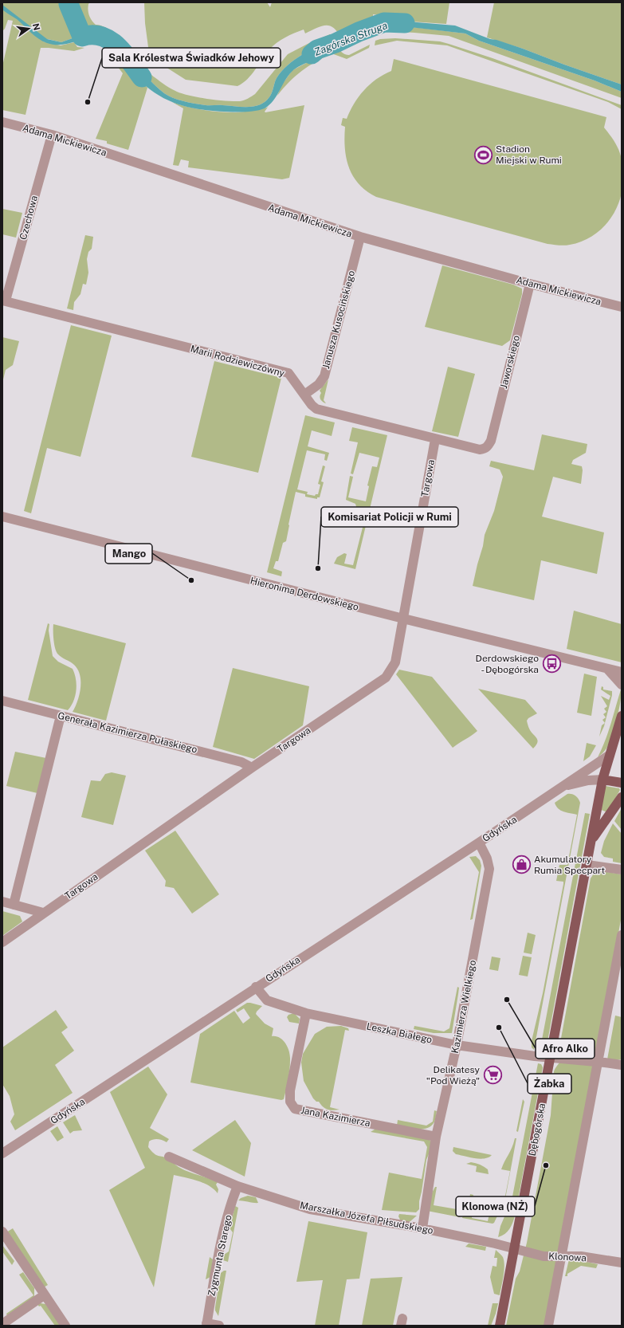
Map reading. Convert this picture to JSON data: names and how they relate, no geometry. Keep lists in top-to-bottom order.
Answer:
{
  "streets": {
    "main road": ["Dębogórska"],
    "street": [
      "Adama Mickiewicza",
      "Czechowa",
      "Janusza Kusocińskiego",
      "Marii Rodziewiczówny",
      "Jaworskiego",
      "Targowa",
      "Hieronima Derdowskiego",
      "Generała Kazimierza Pułaskiego",
      "Gdyńska",
      "Kazimierza Wielkiego",
      "Leszka Białego",
      "Jana Kazimierza",
      "Marszałka Józefa Piłsudskiego",
      "Zygmunta Starego",
      "Klonowa"
    ]
  },
  "crossings": [
    ["Adama Mickiewicza", "Czechowa"],
    ["Adama Mickiewicza", "Janusza Kusocińskiego"],
    ["Adama Mickiewicza", "Jaworskiego"],
    ["Czechowa", "Marii Rodziewiczówny"],
    ["Janusza Kusocińskiego", "Marii Rodziewiczówny"],
    ["Marii Rodziewiczówny", "Jaworskiego"],
    ["Marii Rodziewiczówny", "Targowa"],
    ["Targowa", "Hieronima Derdowskiego"],
    ["Targowa", "Generała Kazimierza Pułaskiego"],
    ["Gdyńska", "Kazimierza Wielkiego"],
    ["Gdyńska", "Leszka Białego"],
    ["Gdyńska", "Dębogórska"],
    ["Kazimierza Wielkiego", "Leszka Białego"],
    ["Kazimierza Wielkiego", "Jana Kazimierza"],
    ["Kazimierza Wielkiego", "Marszałka Józefa Piłsudskiego"],
    ["Leszka Białego", "Jana Kazimierza"],
    ["Leszka Białego", "Dębogórska"],
    ["Dębogórska", "Marszałka Józefa Piłsudskiego"],
    ["Dębogórska", "Klonowa"],
    ["Marszałka Józefa Piłsudskiego", "Zygmunta Starego"],
    ["Marszałka Józefa Piłsudskiego", "Klonowa"]
  ],
  "water": ["Zagórska Struga"],
  "places": {
    "other": [
      "Sala Królestwa Świadków Jehowy",
      "Komisariat Policji w Rumi",
      "Mango",
      "Afro Alko",
      "Żabka",
      "Klonowa (NŻ)"
    ],
    "sports": ["Stadion Miejski w Rumi"],
    "bus stop": ["Derdowskiego - Dębogórska"],
    "shop": ["Akumulatory Rumia Specpart"],
    "supermarket": ["Delikatesy \"Pod Wieżą\""]
  },
  "north": "right"
}
